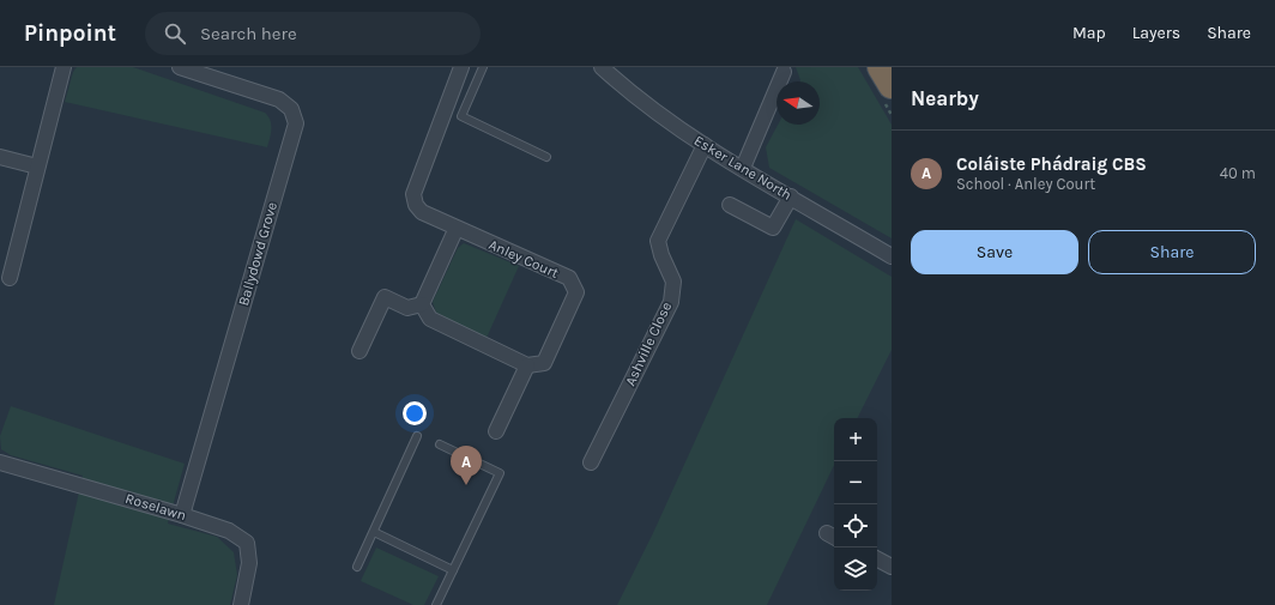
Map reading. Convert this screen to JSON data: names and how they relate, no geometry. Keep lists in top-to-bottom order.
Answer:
{
  "streets": {
    "street": [
      "Esker Lane North",
      "Ballydowd Grove",
      "Anley Court",
      "Ashville Close",
      "Roselawn"
    ]
  },
  "crossings": [
    ["Esker Lane North", "Ashville Close"],
    ["Ballydowd Grove", "Roselawn"]
  ],
  "north": "left",
  "page": {
    "header": "Pinpoint",
    "search": "Search here",
    "nav": ["Map", "Layers", "Share"],
    "heading": "Nearby",
    "list": [
      {
        "mark": "A",
        "name": "Coláiste Phádraig CBS",
        "note": "School · Anley Court",
        "value": "40 m"
      }
    ],
    "buttons": ["Save", "Share"],
    "map_buttons": ["+", "−"],
    "pins": "A"
  }
}
